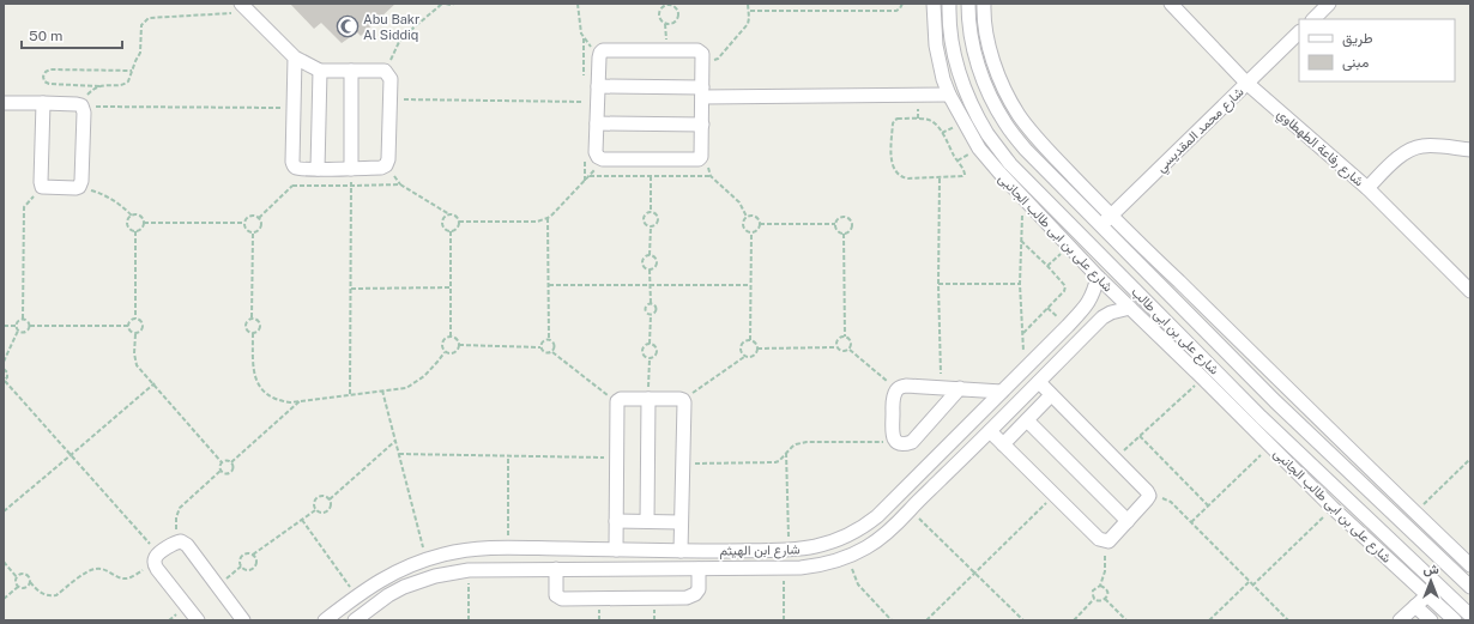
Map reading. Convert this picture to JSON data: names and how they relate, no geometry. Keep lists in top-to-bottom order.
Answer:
{
  "streets": {
    "street": [
      "شارع محمد المقديسي",
      "شارع رفاعة الطهطاوي",
      "شارع على بن ابى طالب الجانبى",
      "شارع على بن ابى طالب",
      "شارع ابن الهيثم"
    ]
  },
  "crossings": [
    ["شارع محمد المقديسي", "شارع رفاعة الطهطاوي"],
    ["شارع محمد المقديسي", "شارع على بن ابى طالب"],
    ["شارع على بن ابى طالب الجانبى", "شارع ابن الهيثم"]
  ],
  "places": {
    "mosque": ["Abu Bakr Al Siddiq"]
  },
  "legend": ["طريق", "مبنى"],
  "scale_bar": "50 m",
  "north": "top"
}
